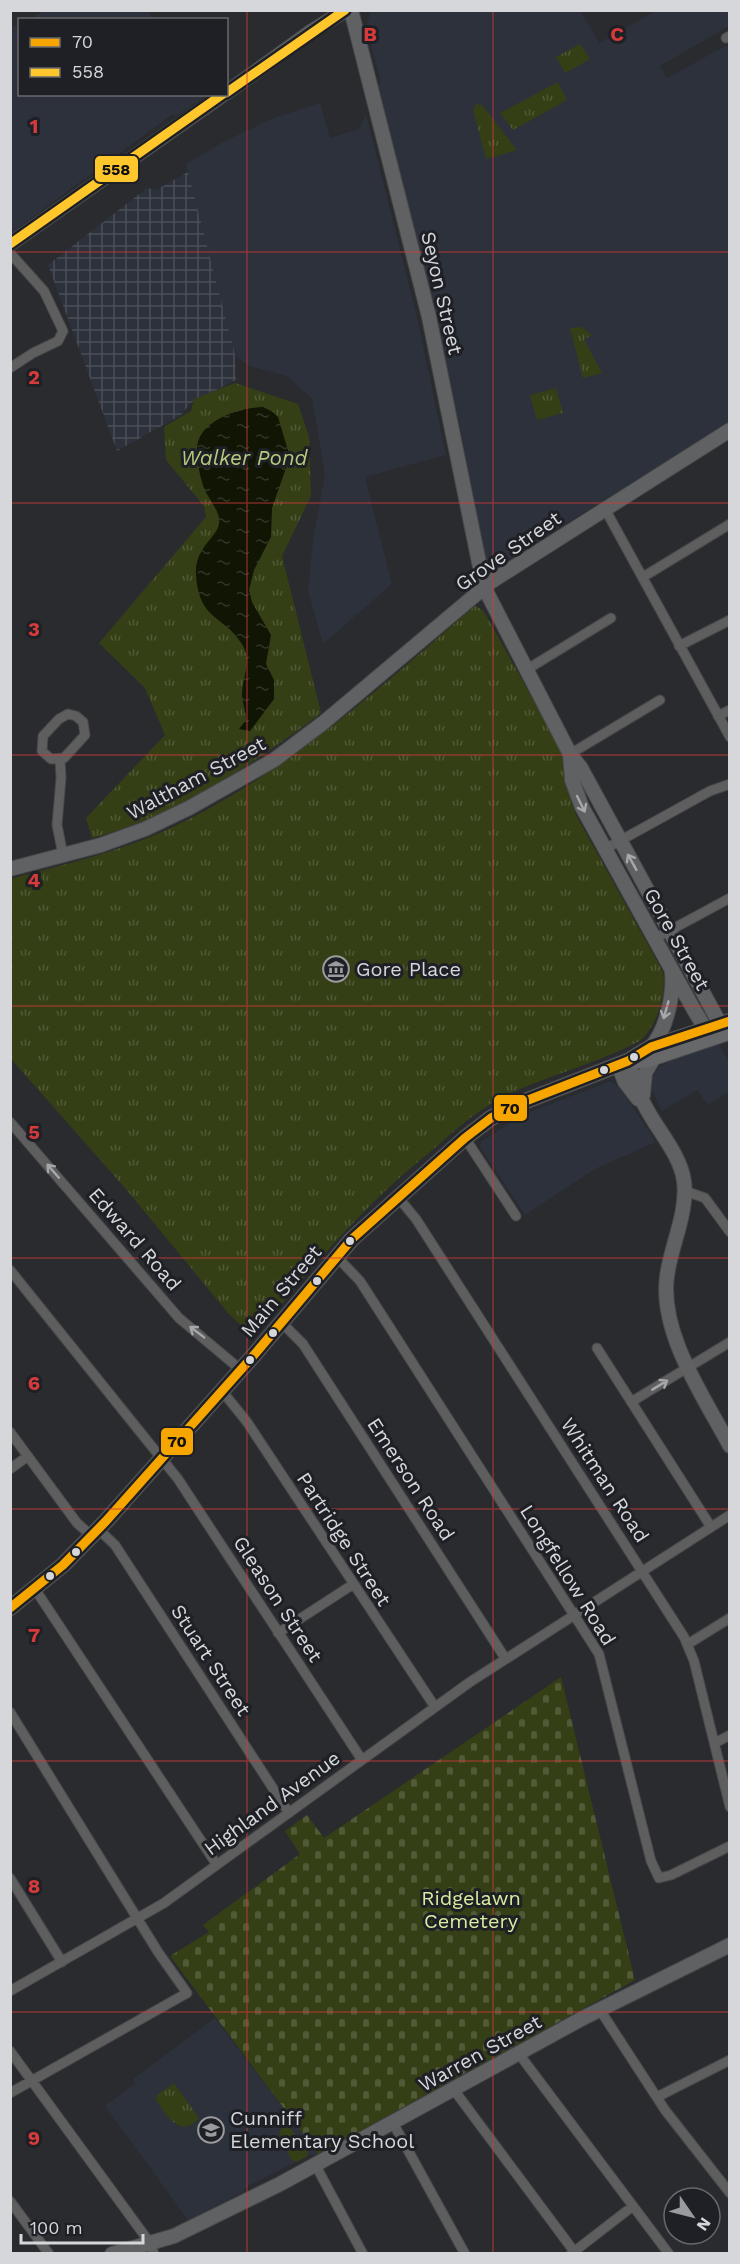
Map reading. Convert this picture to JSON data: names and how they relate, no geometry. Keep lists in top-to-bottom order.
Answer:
{
  "streets": {
    "main road": ["Main Street"],
    "street": [
      "Seyon Street",
      "Grove Street",
      "Waltham Street",
      "Gore Street",
      "Edward Road",
      "Emerson Road",
      "Whitman Road",
      "Partridge Street",
      "Longfellow Road",
      "Gleason Street",
      "Stuart Street",
      "Highland Avenue",
      "Warren Street"
    ]
  },
  "crossings": [
    ["Seyon Street", "Grove Street"],
    ["Seyon Street", "Gore Street"],
    ["Grove Street", "Waltham Street"],
    ["Grove Street", "Gore Street"],
    ["Gore Street", "Main Street"],
    ["Edward Road", "Main Street"],
    ["Main Street", "Emerson Road"],
    ["Main Street", "Whitman Road"],
    ["Main Street", "Partridge Street"],
    ["Main Street", "Longfellow Road"],
    ["Main Street", "Gleason Street"],
    ["Main Street", "Stuart Street"],
    ["Emerson Road", "Highland Avenue"],
    ["Whitman Road", "Highland Avenue"],
    ["Partridge Street", "Highland Avenue"],
    ["Longfellow Road", "Highland Avenue"],
    ["Gleason Street", "Highland Avenue"],
    ["Stuart Street", "Highland Avenue"]
  ],
  "one_way": ["Edward Road"],
  "water": ["Walker Pond"],
  "parks": ["Ridgelawn Cemetery"],
  "places": {
    "museum": ["Gore Place"],
    "school or university": ["Cunniff Elementary School"]
  },
  "lines": ["transit line 558", "transit line 70"],
  "legend": ["70", "558"],
  "scale_bar": "100 m",
  "north": "bottom right",
  "grid": {
    "columns": ["B", "C"],
    "rows": [
      "1",
      "2",
      "3",
      "4",
      "5",
      "6",
      "7",
      "8",
      "9"
    ]
  }
}
